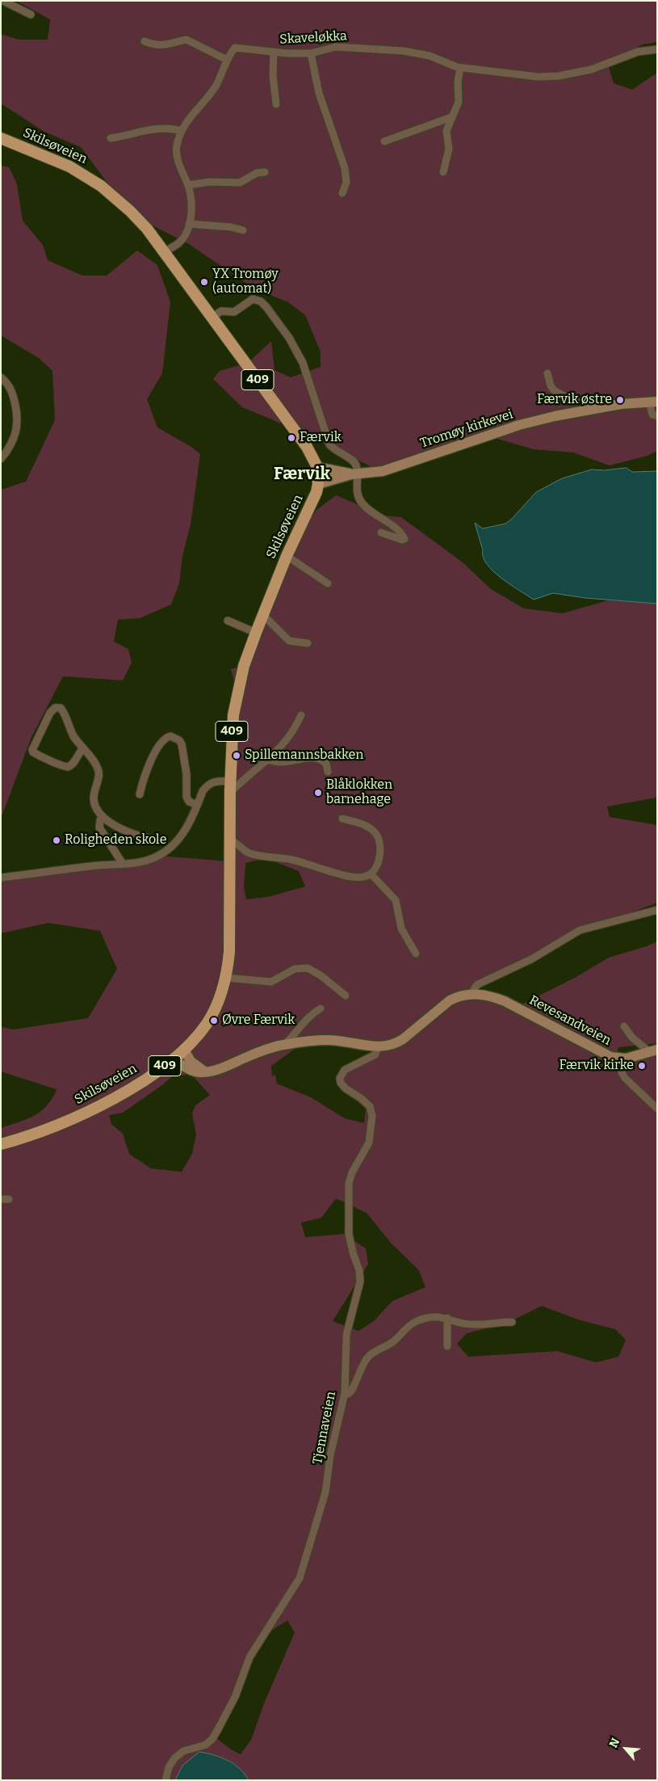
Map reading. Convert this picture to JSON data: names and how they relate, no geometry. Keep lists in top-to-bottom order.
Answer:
{
  "streets": {
    "main road": [
      "Skilsøveien",
      "409",
      "Tromøy kirkevei",
      "Revesandveien"
    ],
    "street": ["Skaveløkka", "Tjennaveien"]
  },
  "crossings": [
    ["Skaveløkka", "Skilsøveien"],
    ["Skilsøveien", "Tromøy kirkevei"],
    ["Skilsøveien", "Revesandveien"],
    ["Revesandveien", "Tjennaveien"]
  ],
  "districts": ["Færvik"],
  "places": [
    "YX Tromøy (automat)",
    "Færvik østre",
    "Færvik",
    "Spillemannsbakken",
    "Blåklokken barnehage",
    "Roligheden skole",
    "Øvre Færvik",
    "Færvik kirke"
  ],
  "north": "top left"
}
